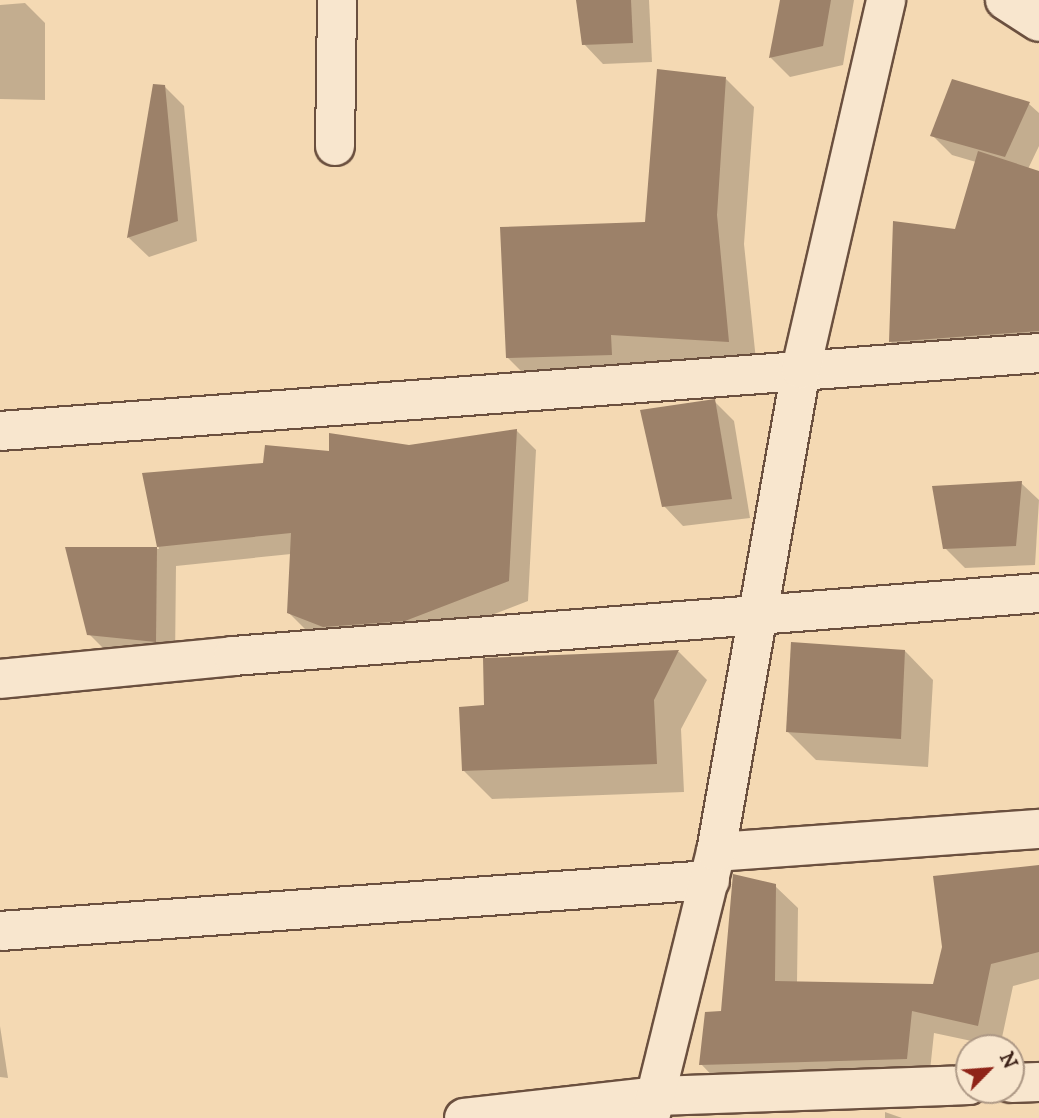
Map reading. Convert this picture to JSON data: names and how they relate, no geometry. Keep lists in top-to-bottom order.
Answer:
{
  "north": "top right"
}
